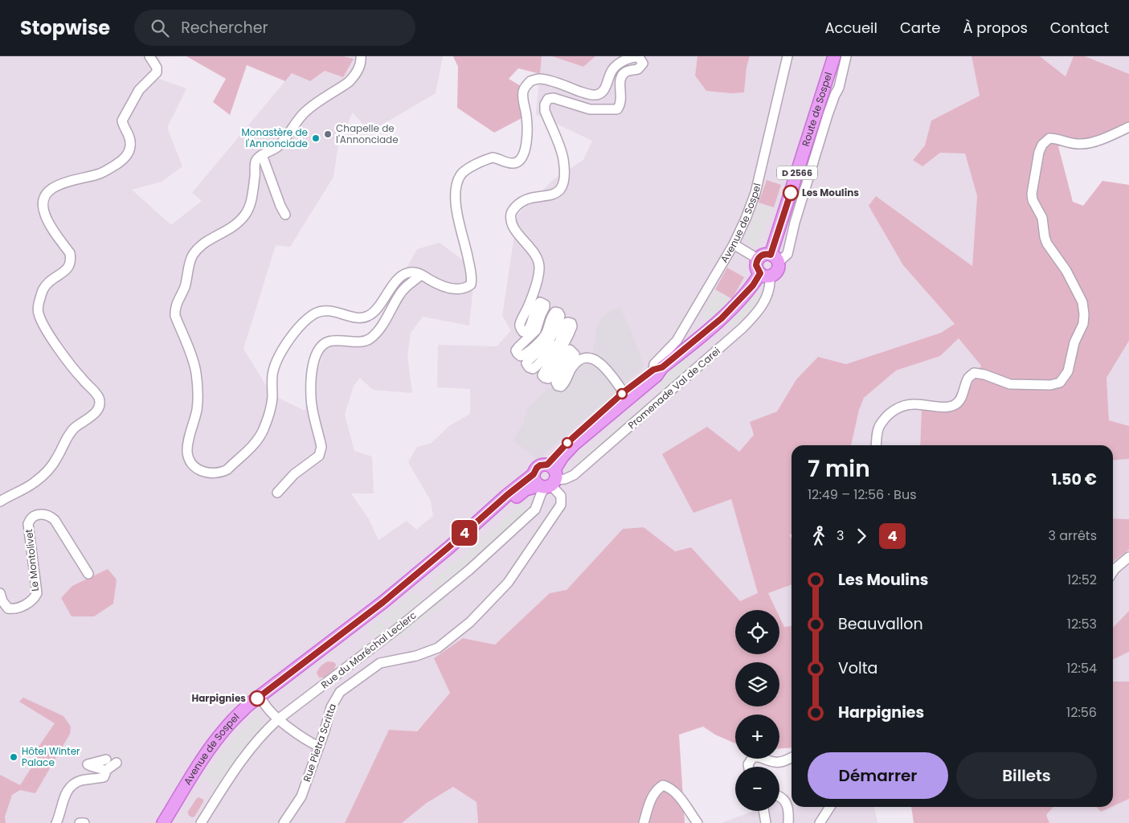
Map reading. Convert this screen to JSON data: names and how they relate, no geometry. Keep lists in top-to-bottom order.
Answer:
{
  "streets": {
    "main road": ["Route de Sospel", "D 2566", "Avenue de Sospel"],
    "street": [
      "Promenade Val de Carei",
      "Le Montolivet",
      "Rue du Maréchal Leclerc",
      "Rue Pietra Scritta"
    ]
  },
  "crossings": [
    ["Route de Sospel", "Avenue de Sospel"],
    ["Route de Sospel", "Promenade Val de Carei"],
    ["Avenue de Sospel", "Promenade Val de Carei"],
    ["Avenue de Sospel", "Rue du Maréchal Leclerc"],
    ["Avenue de Sospel", "Rue Pietra Scritta"],
    ["Promenade Val de Carei", "Rue du Maréchal Leclerc"],
    ["Promenade Val de Carei", "Rue Pietra Scritta"],
    ["Rue du Maréchal Leclerc", "Rue Pietra Scritta"]
  ],
  "places": [
    "Chapelle de l'Annonciade",
    "Monastère de l'Annonciade",
    "Les Moulins",
    "Harpignies",
    "Hôtel Winter Palace"
  ],
  "lines": ["bus line 4"],
  "page": {
    "header": "Stopwise",
    "search": "Rechercher",
    "nav": [
      "Accueil",
      "Carte",
      "À propos",
      "Contact"
    ],
    "on_map": "4",
    "heading": ["7 min", "12:49 – 12:56 · Bus", "1.50 €"],
    "legs": ["3", "4", "3 arrêts"],
    "list": [
      {
        "name": "Les Moulins",
        "value": "12:52"
      },
      {
        "name": "Beauvallon",
        "value": "12:53"
      },
      {
        "name": "Volta",
        "value": "12:54"
      },
      {
        "name": "Harpignies",
        "value": "12:56"
      }
    ],
    "map_buttons": ["+", "−"],
    "buttons": ["Démarrer", "Billets"]
  }
}
